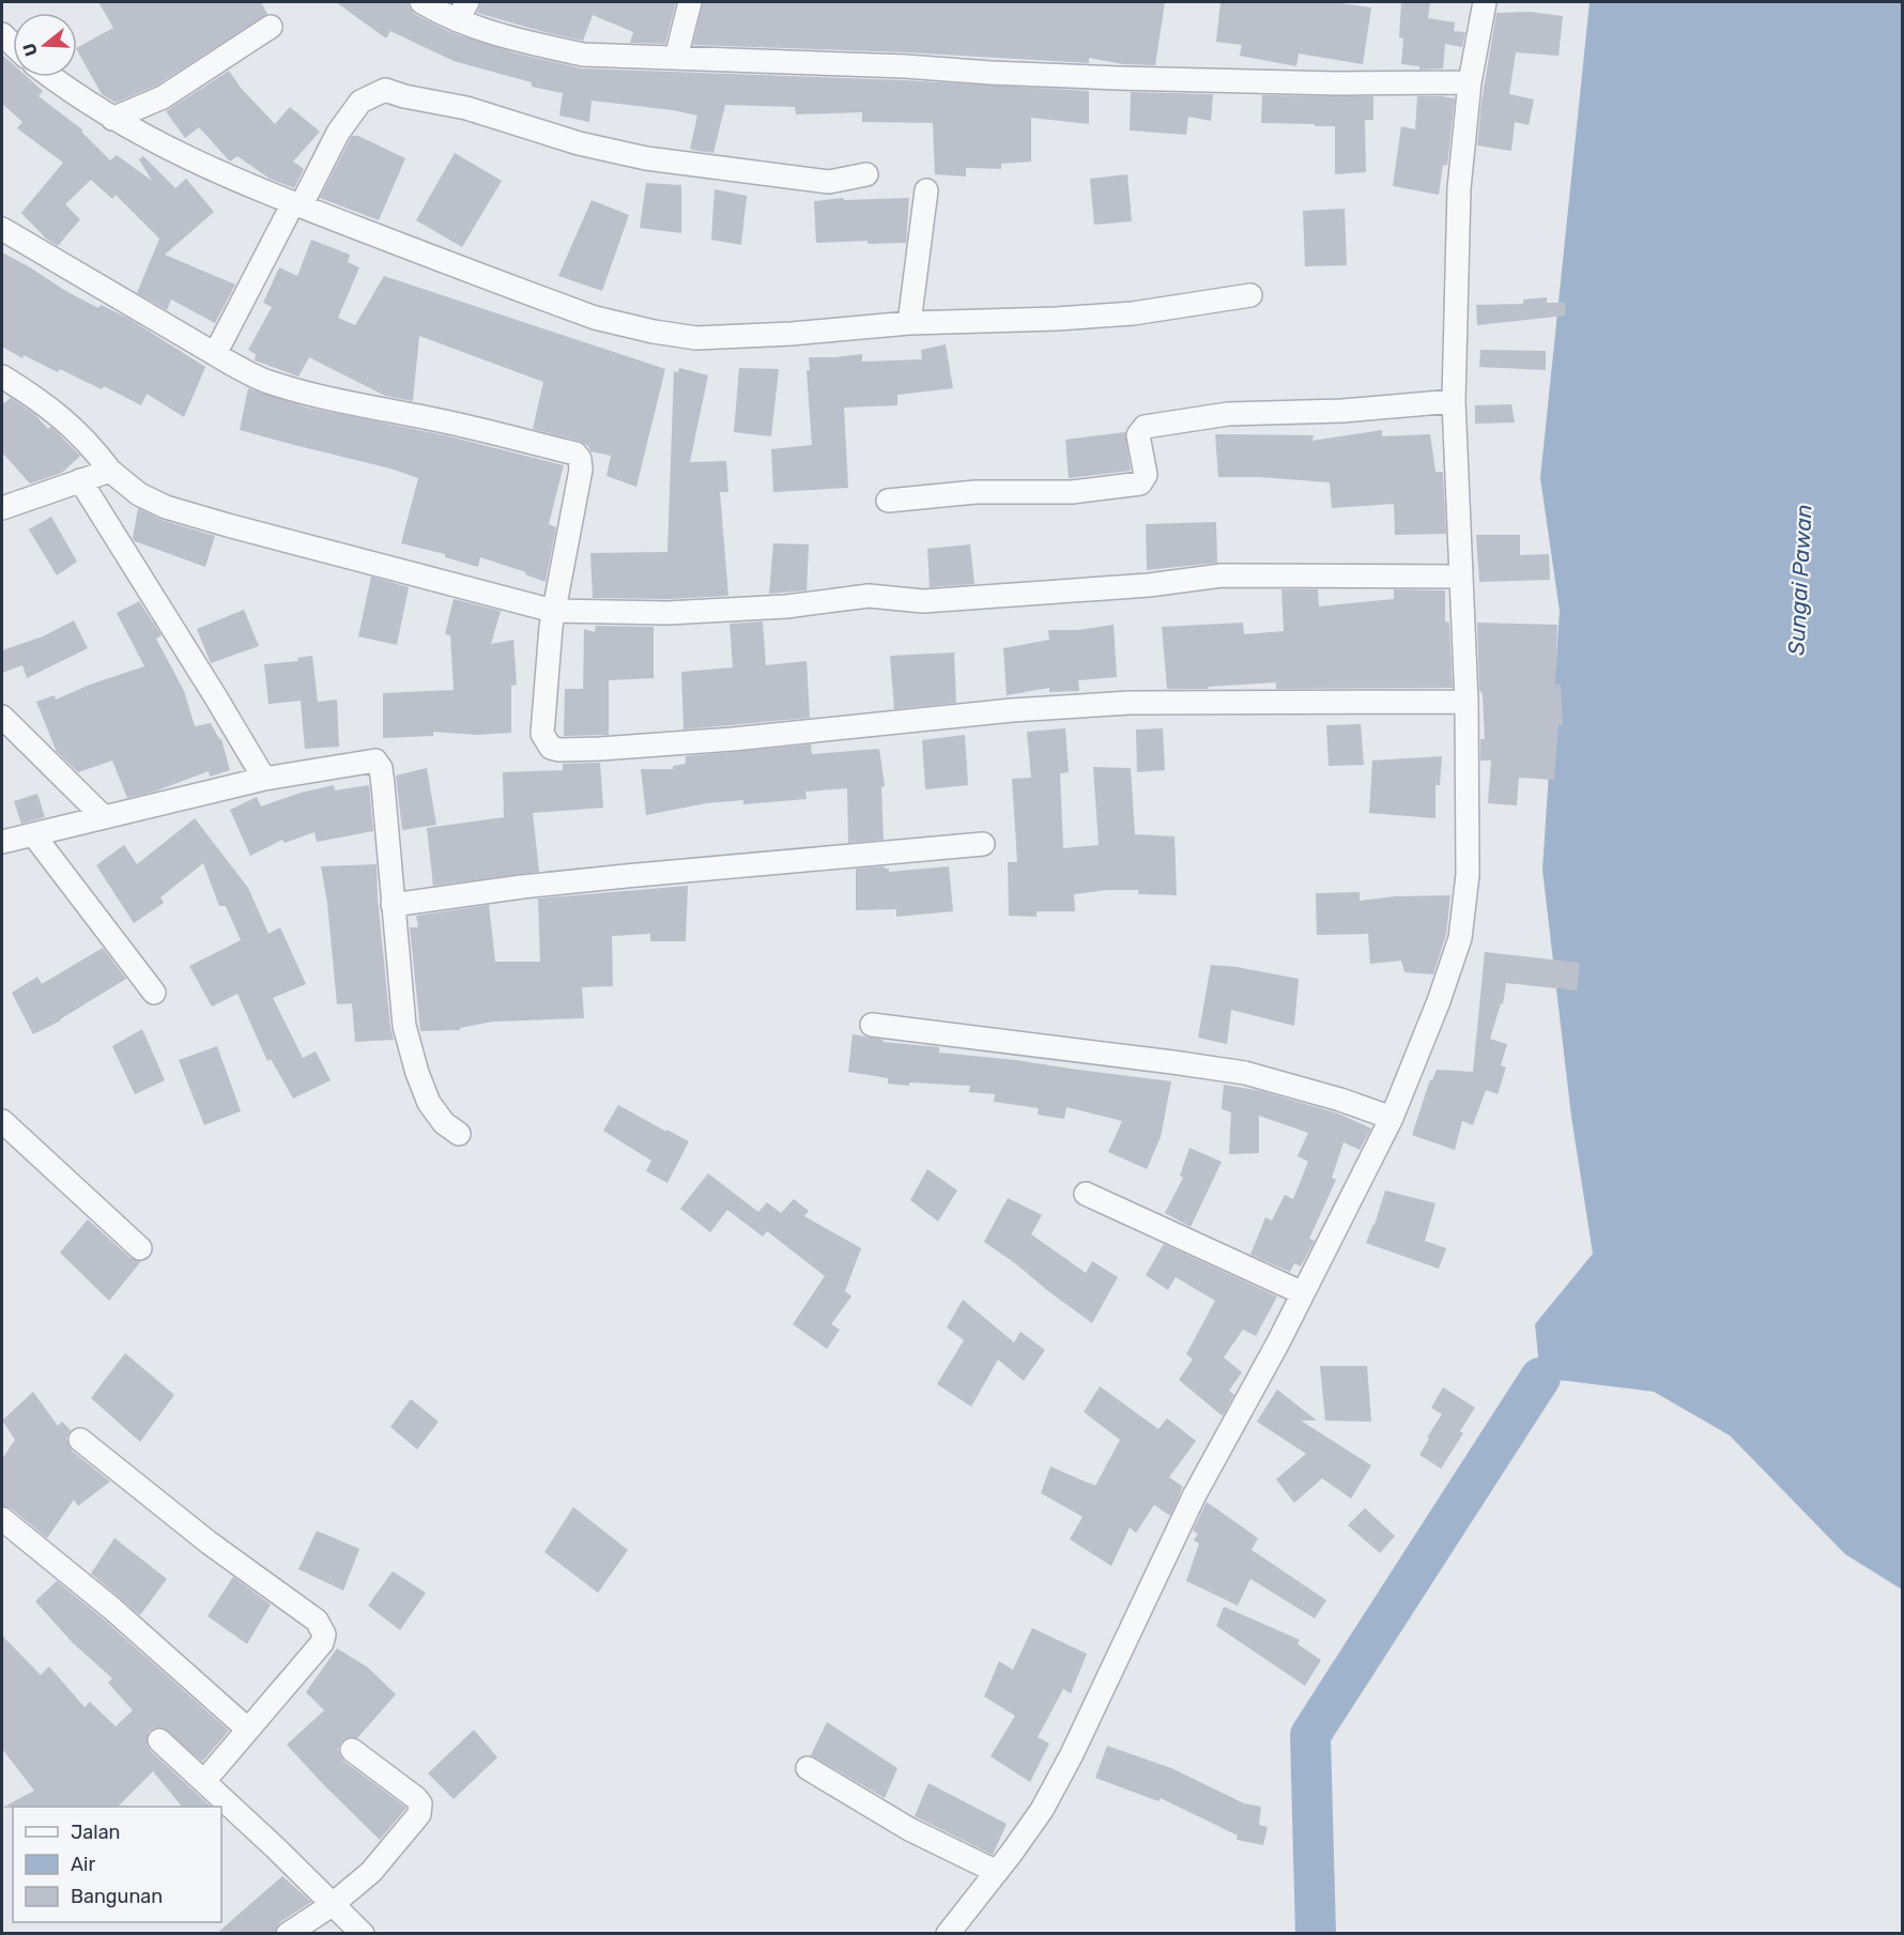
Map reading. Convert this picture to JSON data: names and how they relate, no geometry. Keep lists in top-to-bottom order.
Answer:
{
  "water": ["Sungai Pawan"],
  "legend": ["Jalan", "Air", "Bangunan"],
  "north": "left"
}
